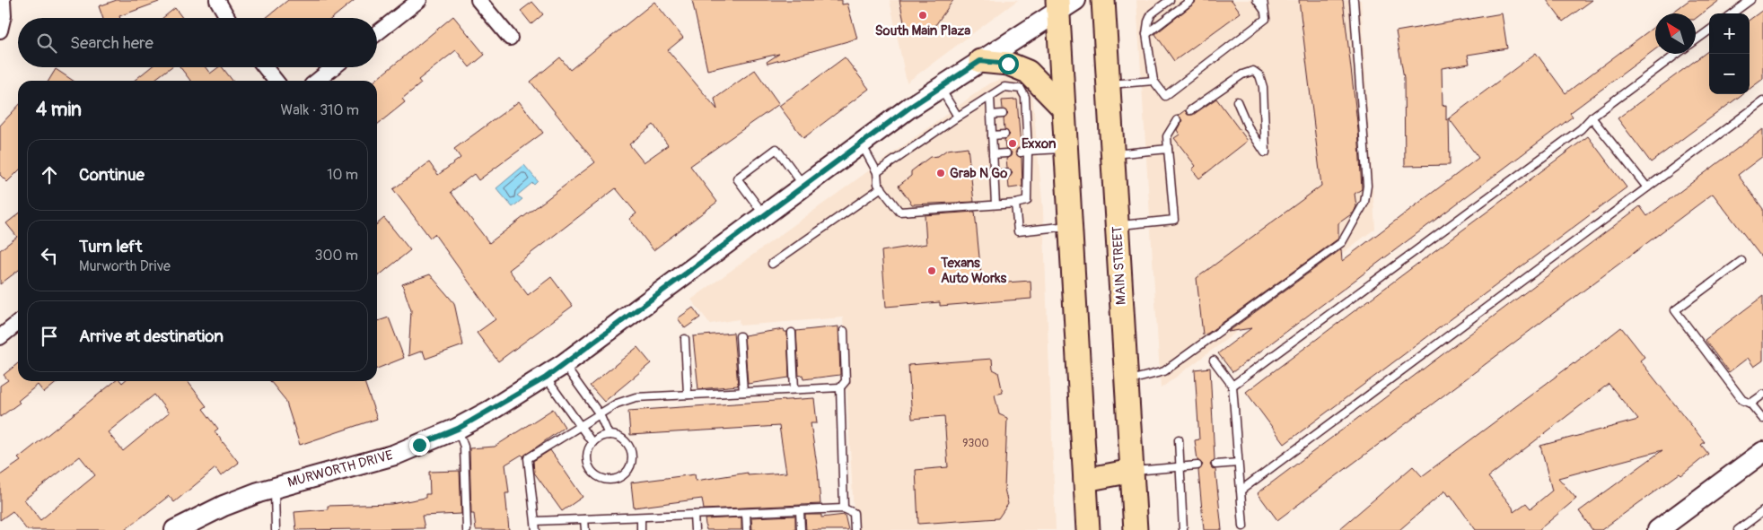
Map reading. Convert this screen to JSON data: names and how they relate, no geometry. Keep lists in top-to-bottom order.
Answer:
{
  "streets": {
    "main road": ["MAIN STREET"],
    "street": ["MURWORTH DRIVE"]
  },
  "places": [
    "South Main Plaza",
    "Exxon",
    "Grab N Go",
    "Texans Auto Works"
  ],
  "house_numbers": ["9300"],
  "north": "top left",
  "page": {
    "map_buttons": ["+", "−"],
    "search": "Search here",
    "heading": ["4 min", "Walk · 310 m"],
    "list": [
      ["Continue", "10 m"],
      ["Turn left", "Murworth Drive", "300 m"],
      "Arrive at destination"
    ]
  }
}
